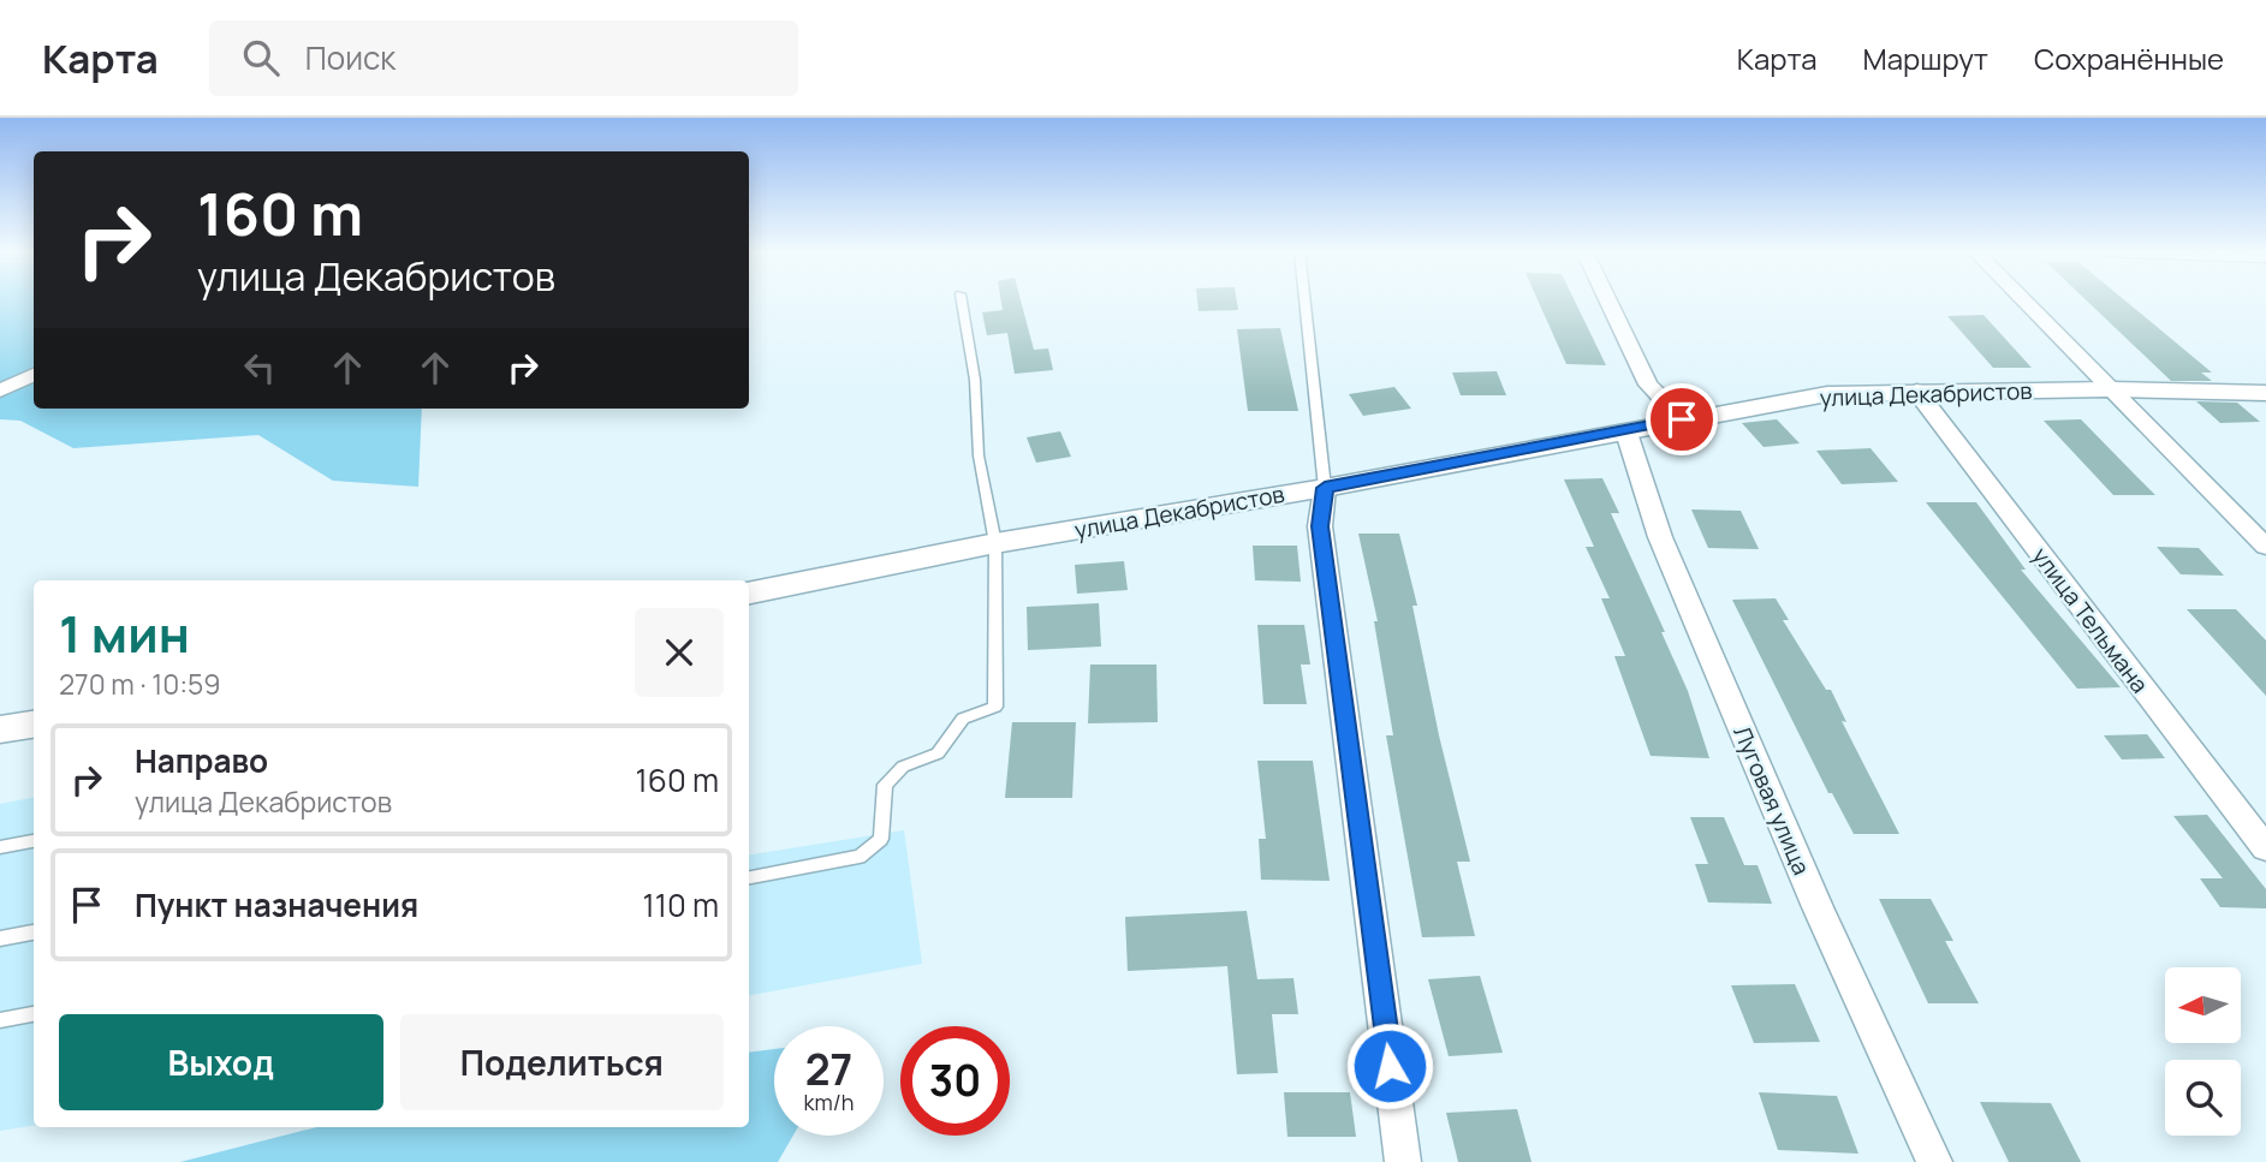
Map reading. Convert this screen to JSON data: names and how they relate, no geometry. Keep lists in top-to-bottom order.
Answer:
{
  "streets": {
    "street": ["улица Декабристов", "улица Тельмана", "Луговая улица"]
  },
  "crossings": [
    ["улица Декабристов", "улица Тельмана"],
    ["улица Декабристов", "Луговая улица"]
  ],
  "north": "left",
  "page": {
    "header": "Карта",
    "search": "Поиск",
    "nav": ["Карта", "Маршрут", "Сохранённые"],
    "turn": ["160 m", "улица Декабристов"],
    "heading": ["1 мин", "270 m · 10:59"],
    "list": [
      {
        "name": "Направо",
        "note": "улица Декабристов",
        "value": "160 m"
      },
      {
        "name": "Пункт назначения",
        "value": "110 m"
      }
    ],
    "buttons": ["Выход", "Поделиться"],
    "speed": "27 km/h",
    "limit": "30"
  }
}
